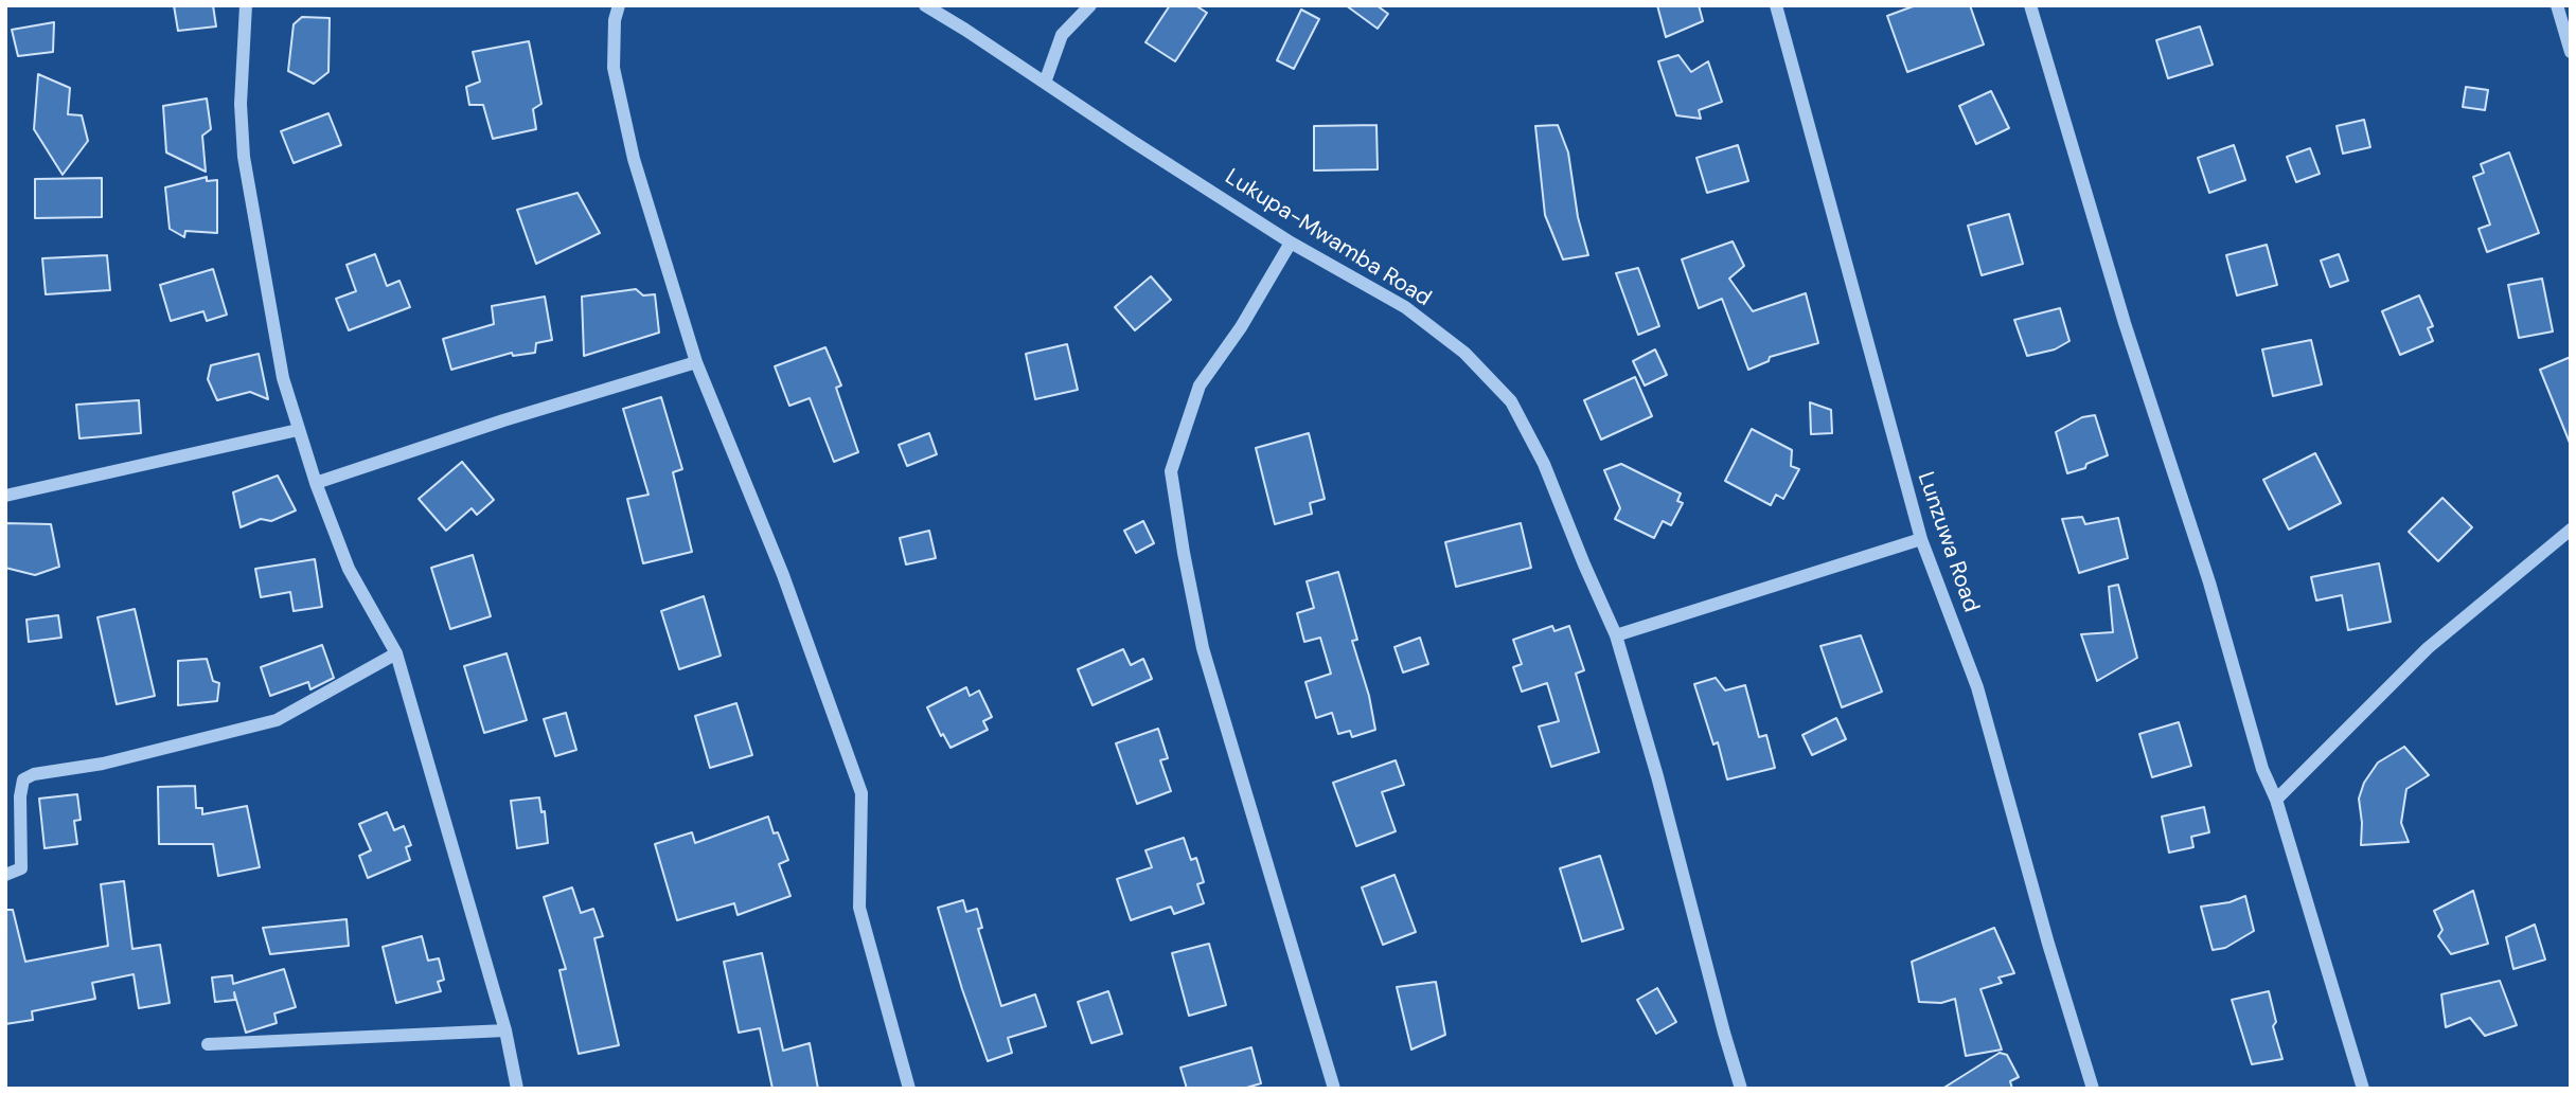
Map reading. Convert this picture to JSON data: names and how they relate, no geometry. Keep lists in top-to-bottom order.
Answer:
{
  "streets": {
    "street": ["Lukupa-Mwamba Road", "Lunzuwa Road"]
  }
}
